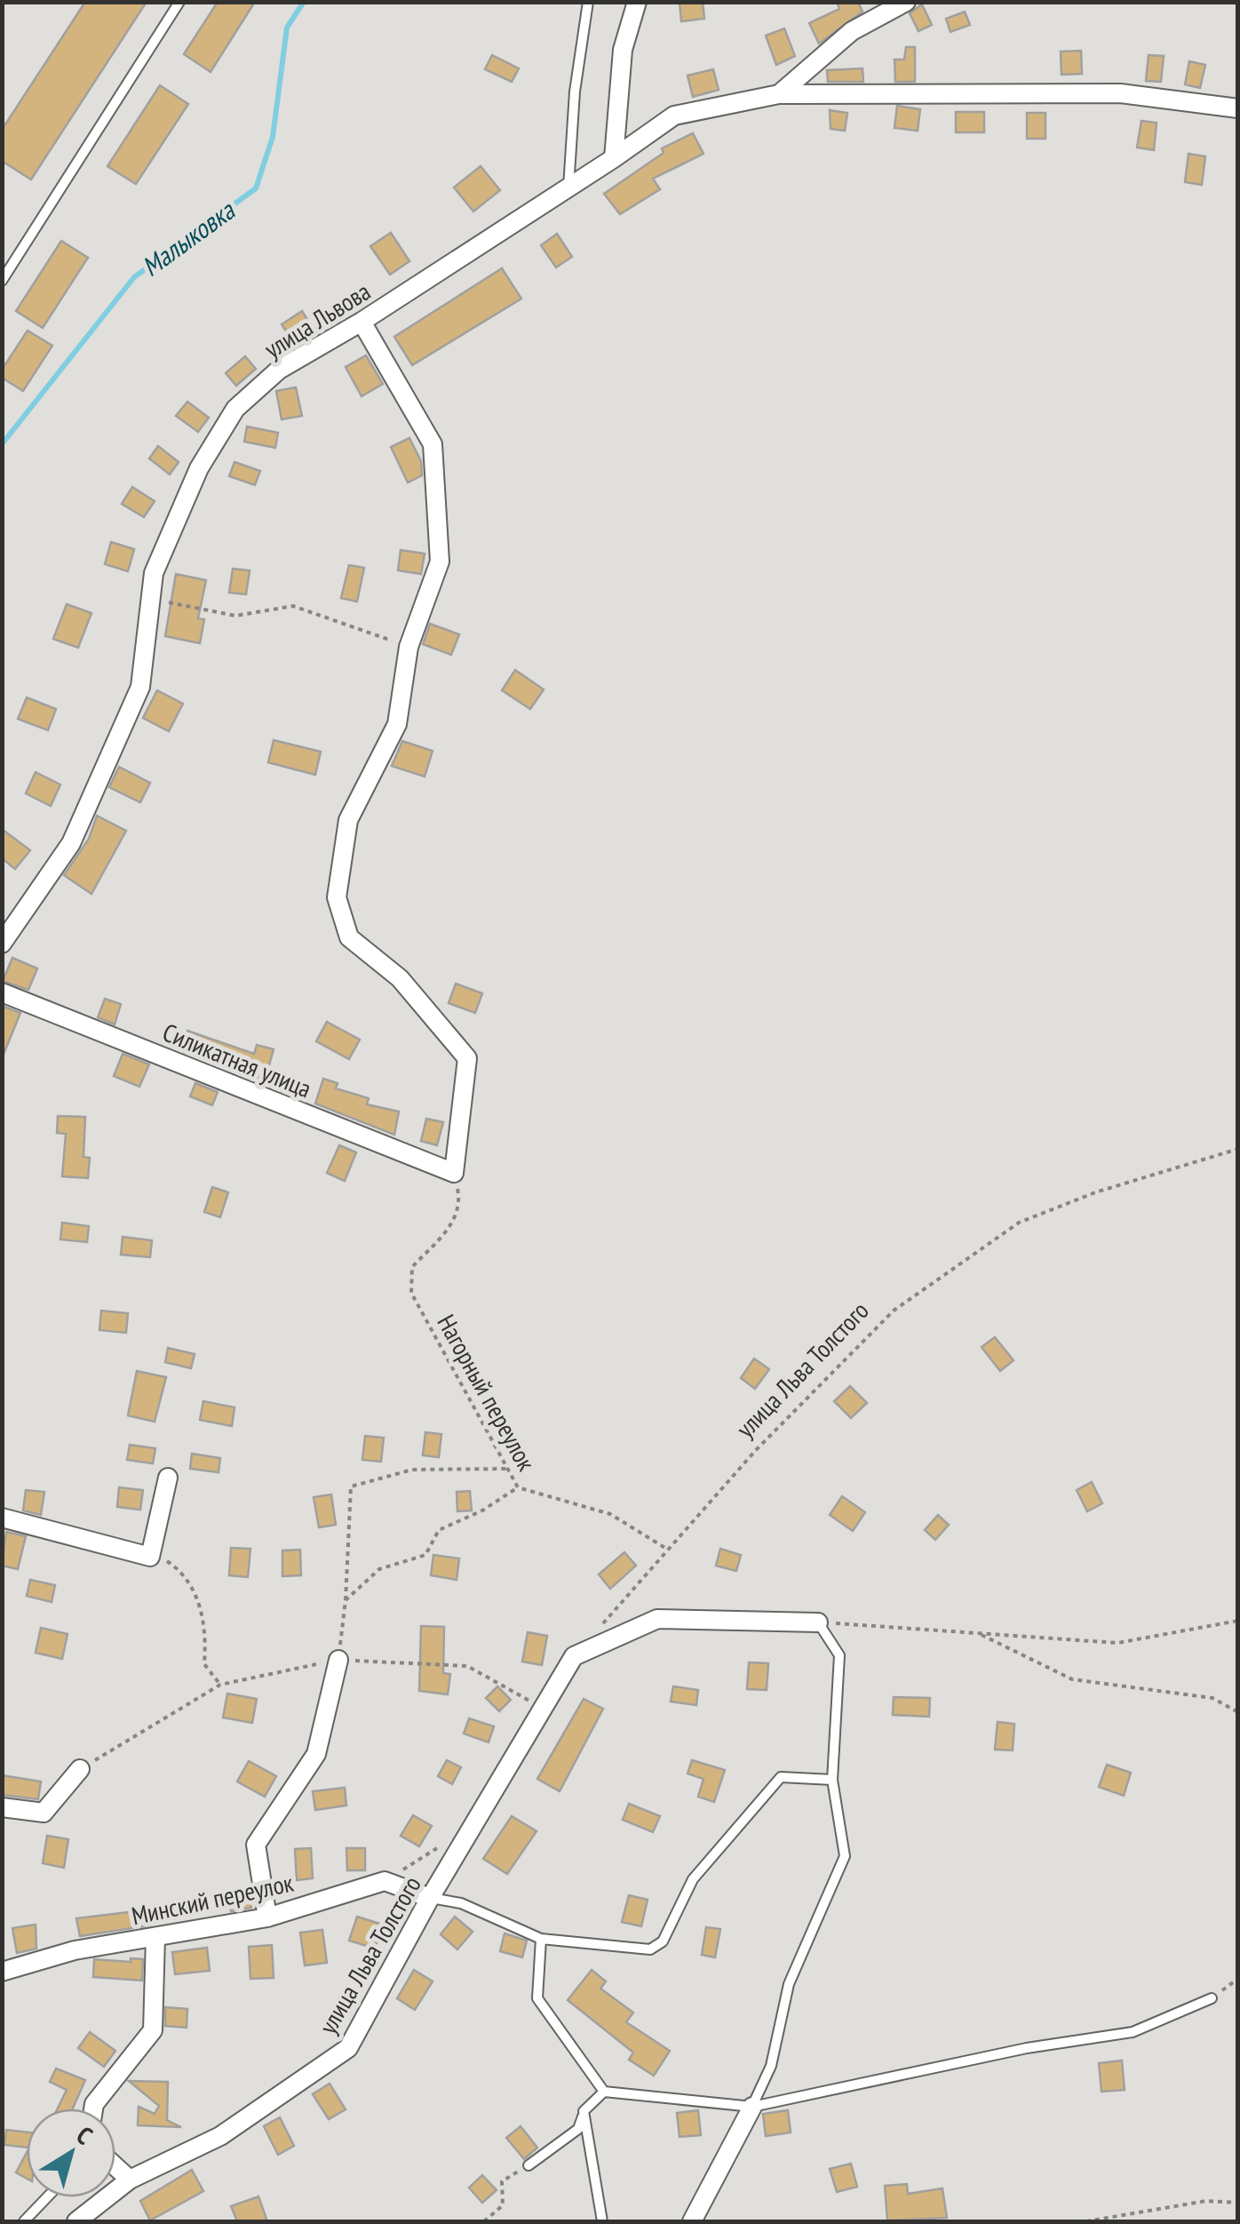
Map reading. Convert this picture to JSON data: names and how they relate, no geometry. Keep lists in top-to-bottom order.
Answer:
{
  "streets": {
    "street": [
      "улица Львова",
      "Силикатная улица",
      "улица Льва Толстого",
      "Минский переулок"
    ],
    "path": ["Нагорный переулок"]
  },
  "crossings": [
    ["Силикатная улица", "Нагорный переулок"],
    ["улица Льва Толстого", "Нагорный переулок"]
  ],
  "water": ["Малыковка"],
  "north": "top right"
}
